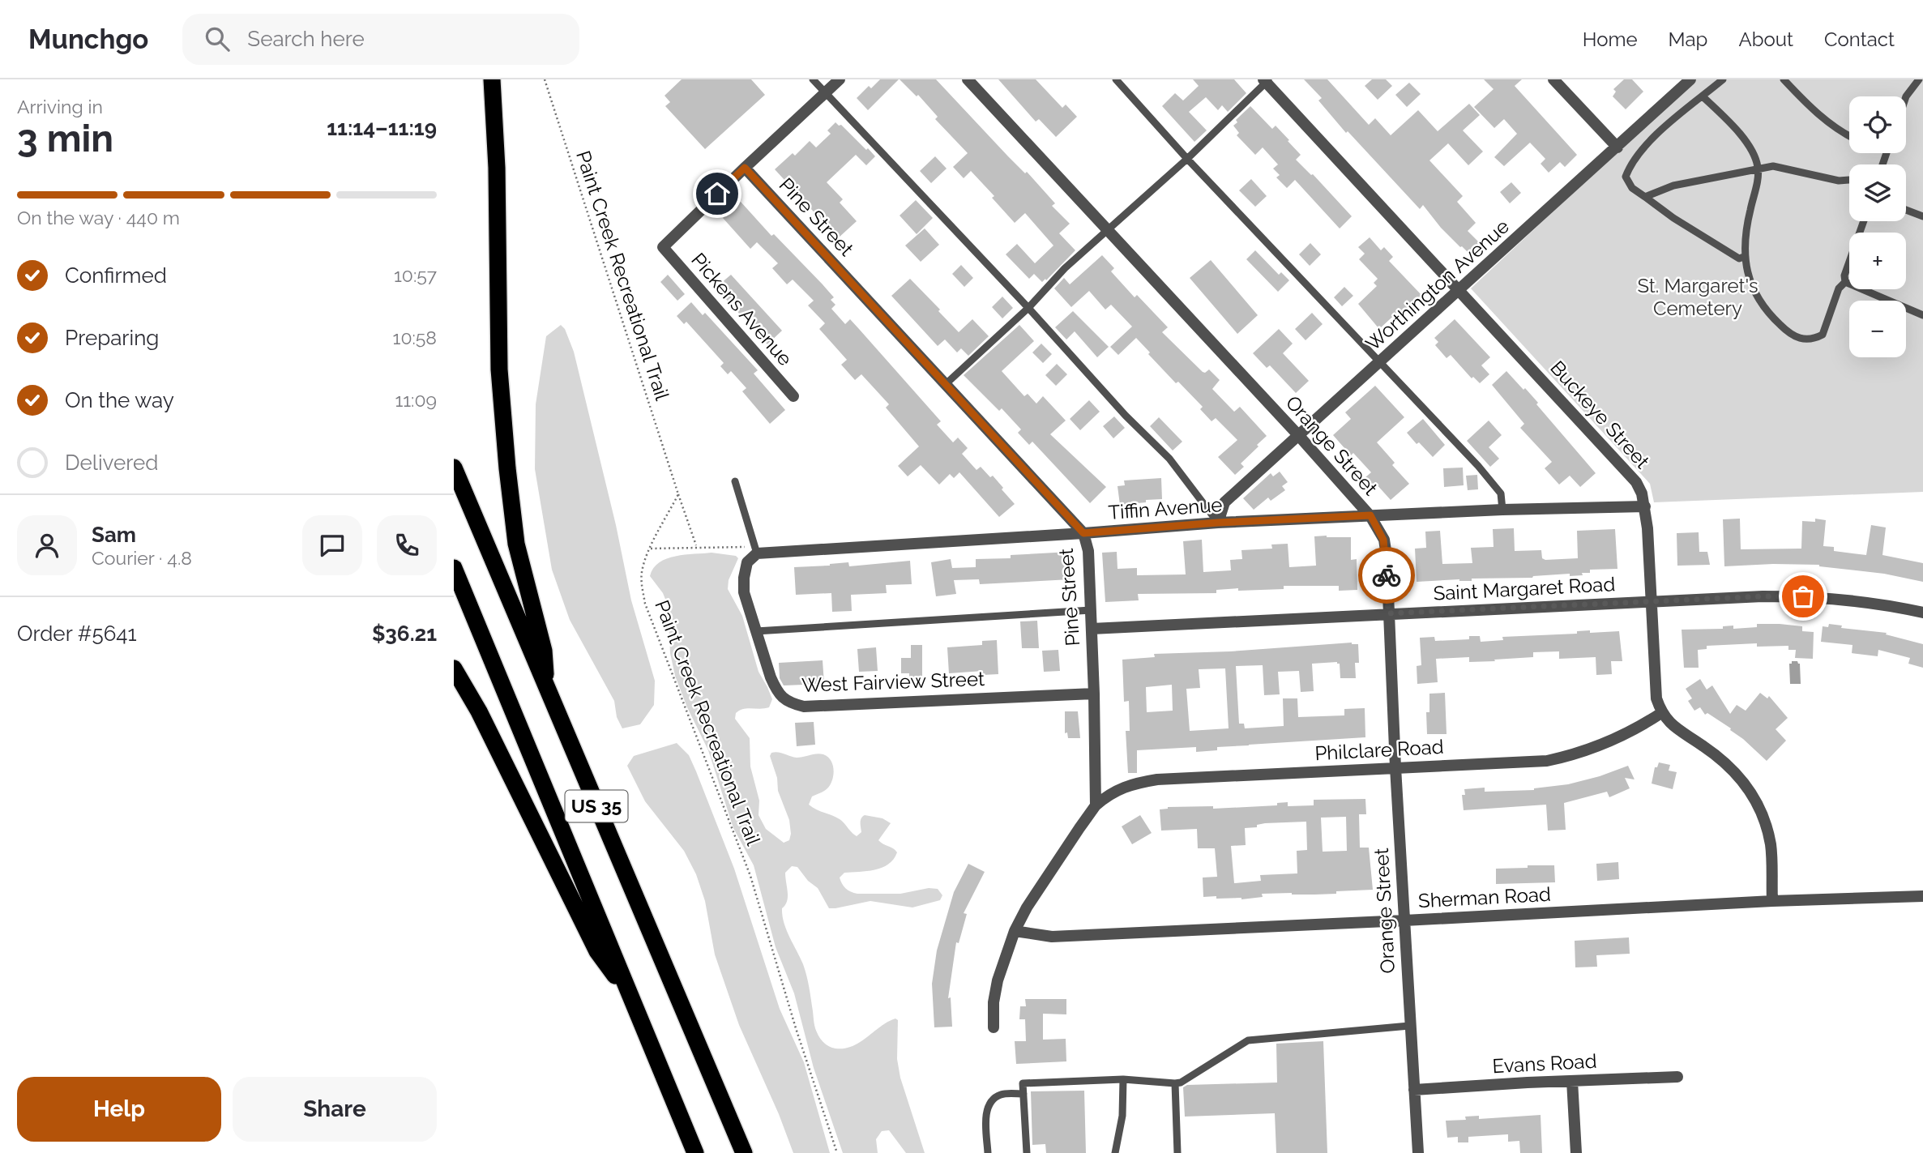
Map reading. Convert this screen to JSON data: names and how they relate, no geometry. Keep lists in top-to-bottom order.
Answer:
{
  "streets": {
    "highway": ["US 35"],
    "street": [
      "Pine Street",
      "Worthington Avenue",
      "Pickens Avenue",
      "Buckeye Street",
      "Orange Street",
      "Tiffin Avenue",
      "Saint Margaret Road",
      "West Fairview Street",
      "Philclare Road",
      "Sherman Road",
      "Evans Road"
    ],
    "path": ["Paint Creek Recreational Trail"]
  },
  "crossings": [
    ["Pine Street", "Pickens Avenue"],
    ["Pine Street", "Tiffin Avenue"],
    ["Pine Street", "Saint Margaret Road"],
    ["Pine Street", "West Fairview Street"],
    ["Pine Street", "Philclare Road"],
    ["Worthington Avenue", "Buckeye Street"],
    ["Worthington Avenue", "Orange Street"],
    ["Worthington Avenue", "Tiffin Avenue"],
    ["Buckeye Street", "Tiffin Avenue"],
    ["Buckeye Street", "Saint Margaret Road"],
    ["Buckeye Street", "Philclare Road"],
    ["Orange Street", "Tiffin Avenue"],
    ["Orange Street", "Saint Margaret Road"],
    ["Orange Street", "Philclare Road"],
    ["Orange Street", "Sherman Road"],
    ["Orange Street", "Evans Road"],
    ["Tiffin Avenue", "West Fairview Street"]
  ],
  "parks": ["St. Margaret's Cemetery"],
  "page": {
    "header": "Munchgo",
    "search": "Search here",
    "nav": [
      "Home",
      "Map",
      "About",
      "Contact"
    ],
    "heading": ["3 min", "Arriving in", "11:14–11:19"],
    "panel": [
      "Sam",
      "Courier · 4.8",
      "Order #5641",
      "$36.21"
    ],
    "map_buttons": ["+", "−"],
    "bar": "On the way · 440 m",
    "list": [
      ["Confirmed", "10:57"],
      ["Preparing", "10:58"],
      ["On the way", "11:09"],
      "Delivered"
    ],
    "buttons": ["Help", "Share"]
  }
}
